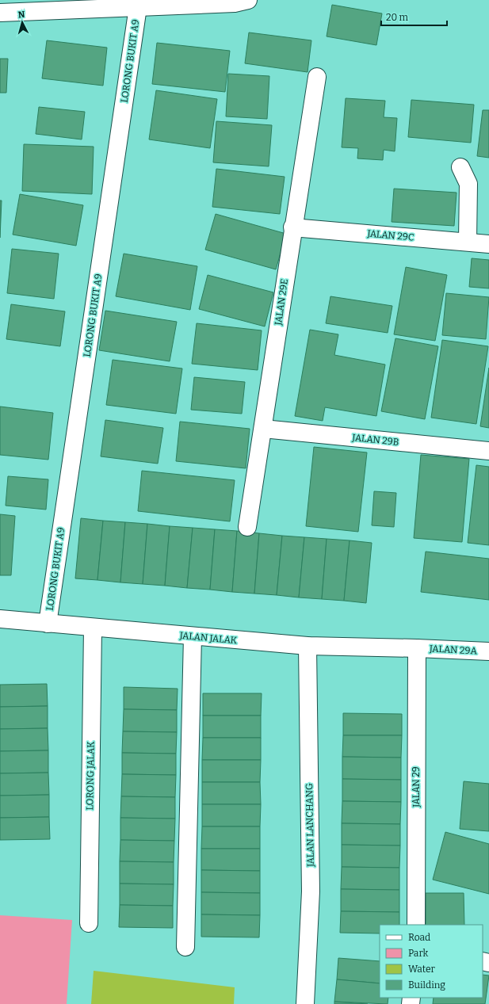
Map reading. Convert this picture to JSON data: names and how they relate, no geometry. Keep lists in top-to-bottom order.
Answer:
{
  "streets": {
    "street": [
      "LORONG BUKIT A9",
      "JALAN 29C",
      "JALAN 29E",
      "JALAN 29B",
      "JALAN JALAK",
      "JALAN 29A",
      "LORONG JALAK",
      "JALAN 29",
      "JALAN LANCHANG"
    ]
  },
  "crossings": [
    ["LORONG BUKIT A9", "JALAN JALAK"],
    ["JALAN 29C", "JALAN 29E"],
    ["JALAN 29E", "JALAN 29B"],
    ["JALAN JALAK", "JALAN 29A"],
    ["JALAN JALAK", "LORONG JALAK"],
    ["JALAN JALAK", "JALAN 29"],
    ["JALAN JALAK", "JALAN LANCHANG"],
    ["JALAN 29A", "JALAN 29"]
  ],
  "legend": [
    "Road",
    "Park",
    "Water",
    "Building"
  ],
  "scale_bar": "20 m",
  "north": "top"
}
